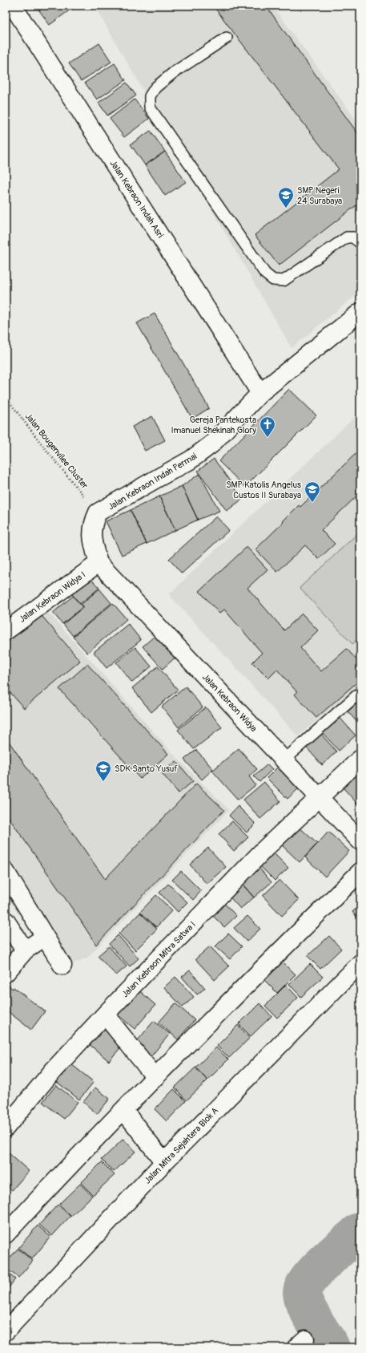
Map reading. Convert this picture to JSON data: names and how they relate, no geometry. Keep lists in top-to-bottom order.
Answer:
{
  "streets": {
    "street": [
      "Jalan Kebraon Indah Asri",
      "Jalan Kebraon Indah Permai",
      "Jalan Kebraon Widya I",
      "Jalan Kebraon Widya",
      "Jalan Kebraon Mitra Satwa I",
      "Jalan Mitra Sejahtera Blok A"
    ],
    "path": ["Jalan Bougenvilee Cluster"]
  },
  "crossings": [
    ["Jalan Kebraon Indah Asri", "Jalan Kebraon Indah Permai"],
    ["Jalan Bougenvilee Cluster", "Jalan Kebraon Indah Permai"],
    ["Jalan Kebraon Indah Permai", "Jalan Kebraon Widya I"],
    ["Jalan Kebraon Indah Permai", "Jalan Kebraon Widya"],
    ["Jalan Kebraon Widya I", "Jalan Kebraon Widya"],
    ["Jalan Kebraon Widya", "Jalan Kebraon Mitra Satwa I"]
  ],
  "places": {
    "school or university": ["SMP Negeri 24 Surabaya", "SMP Katolis Angelus Custos II Surabaya", "SDK Santo Yusuf"],
    "church": ["Gereja Pantekosta Imanuel Shekinah Glory"]
  }
}
